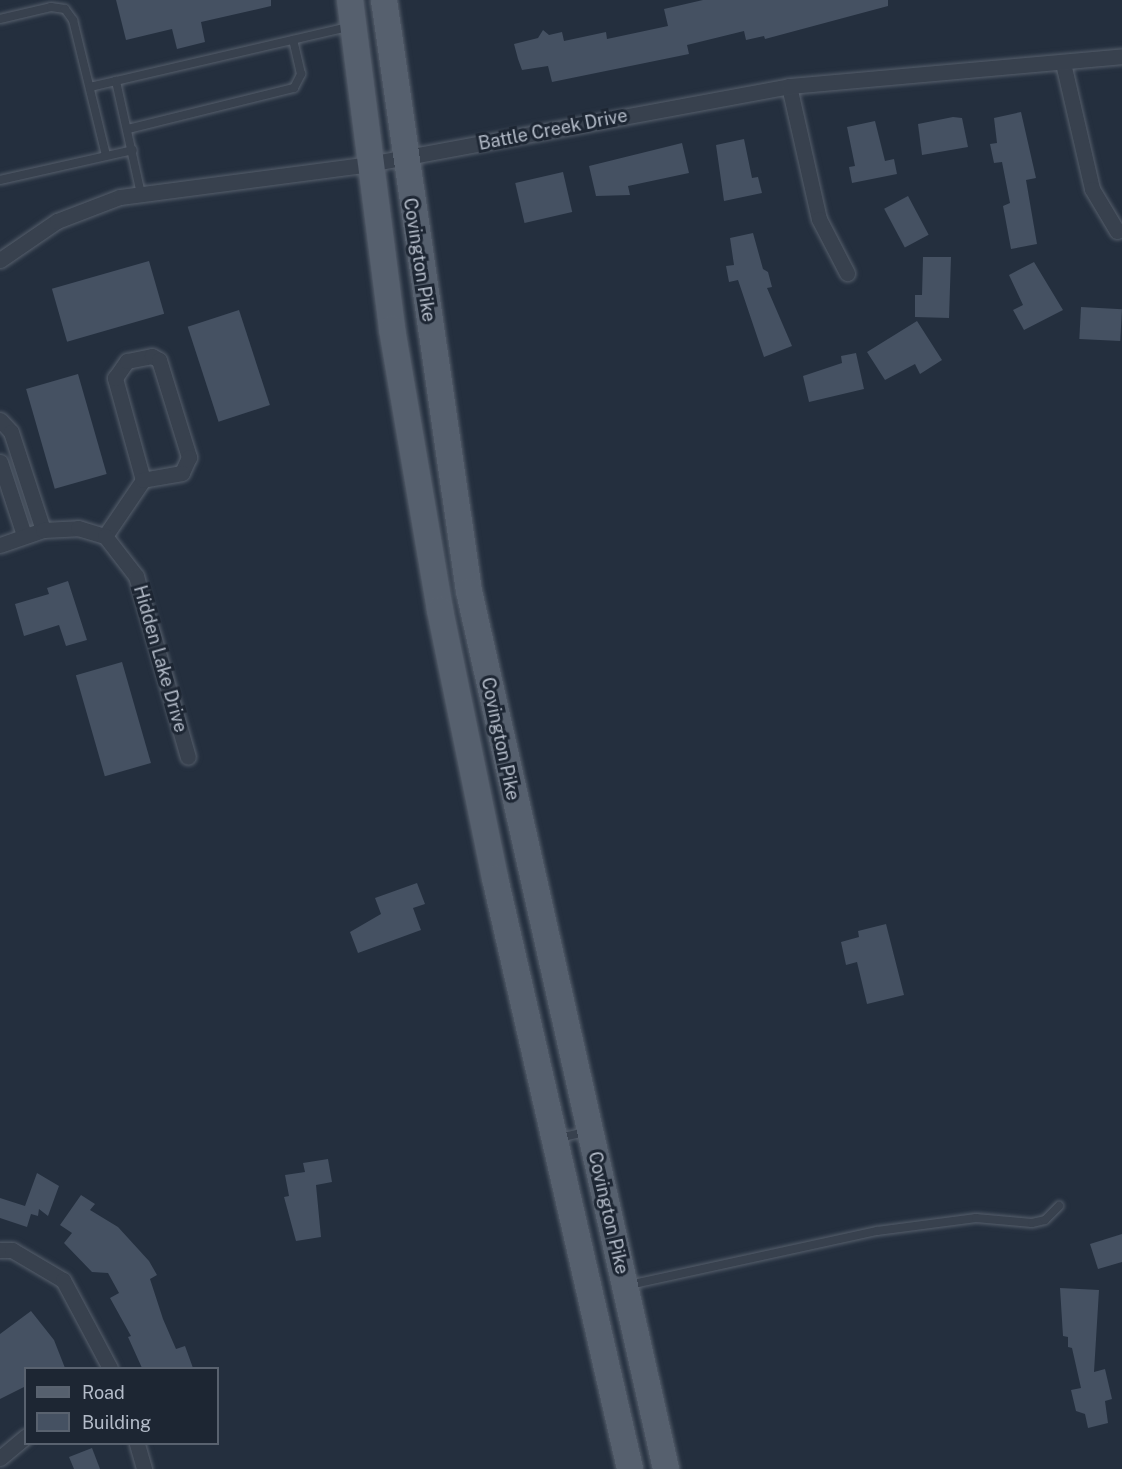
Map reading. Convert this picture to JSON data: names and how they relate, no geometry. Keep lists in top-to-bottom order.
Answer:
{
  "streets": {
    "main road": ["Covington Pike"],
    "street": ["Battle Creek Drive", "Hidden Lake Drive"]
  },
  "crossings": [
    ["Battle Creek Drive", "Covington Pike"]
  ],
  "legend": ["Road", "Building"]
}
